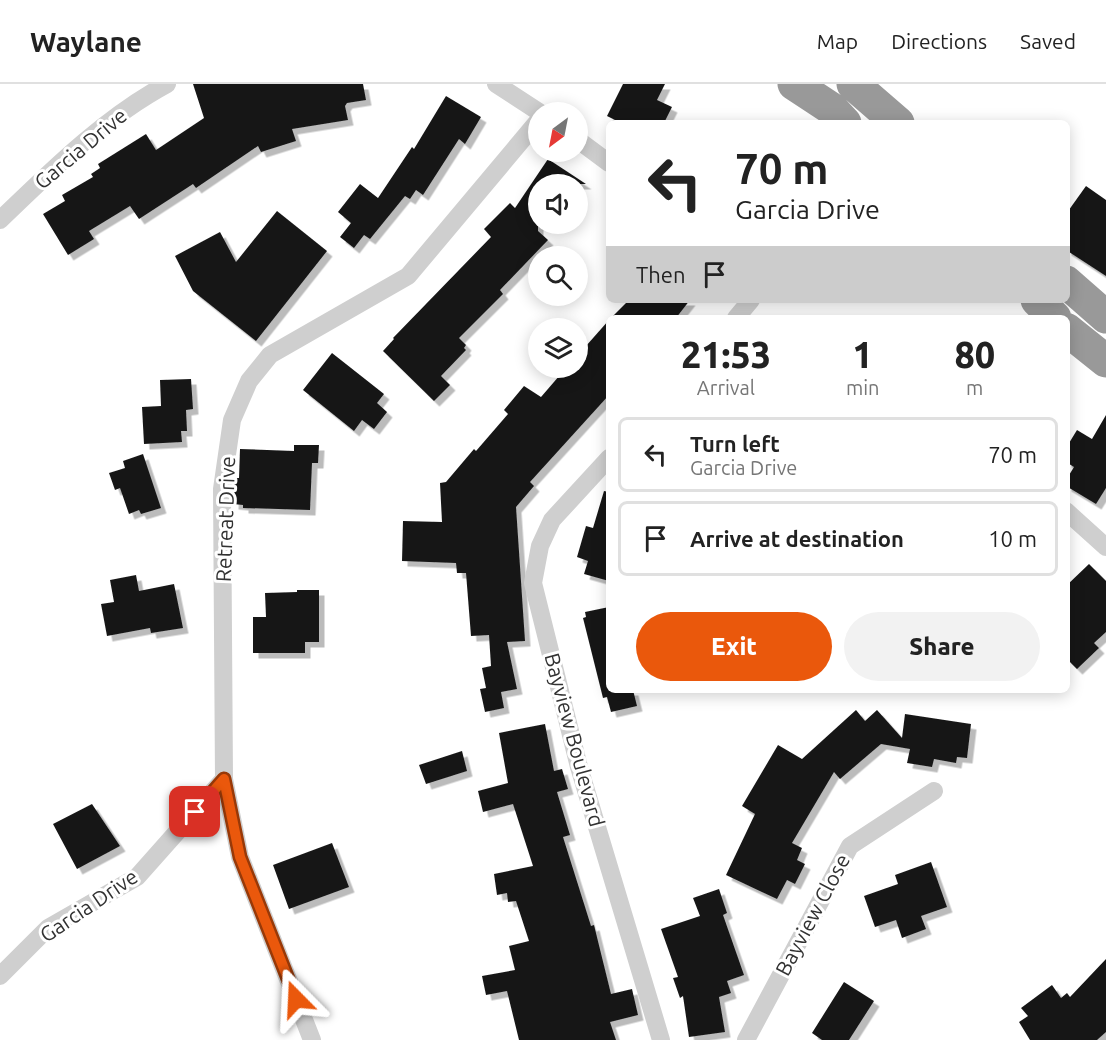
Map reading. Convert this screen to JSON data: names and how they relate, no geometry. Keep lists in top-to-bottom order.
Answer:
{
  "streets": {
    "street": [
      "Garcia Drive",
      "Retreat Drive",
      "Bayview Boulevard",
      "Bayview Close"
    ]
  },
  "crossings": [
    ["Garcia Drive", "Retreat Drive"]
  ],
  "north": "bottom left",
  "page": {
    "header": "Waylane",
    "nav": ["Map", "Directions", "Saved"],
    "turn": ["70 m", "Garcia Drive"],
    "then": "Then",
    "eta": [
      "21:53",
      "Arrival",
      "1",
      "min",
      "80",
      "m"
    ],
    "list": [
      {
        "name": "Turn left",
        "note": "Garcia Drive",
        "value": "70 m"
      },
      {
        "name": "Arrive at destination",
        "value": "10 m"
      }
    ],
    "buttons": ["Exit", "Share"]
  }
}
